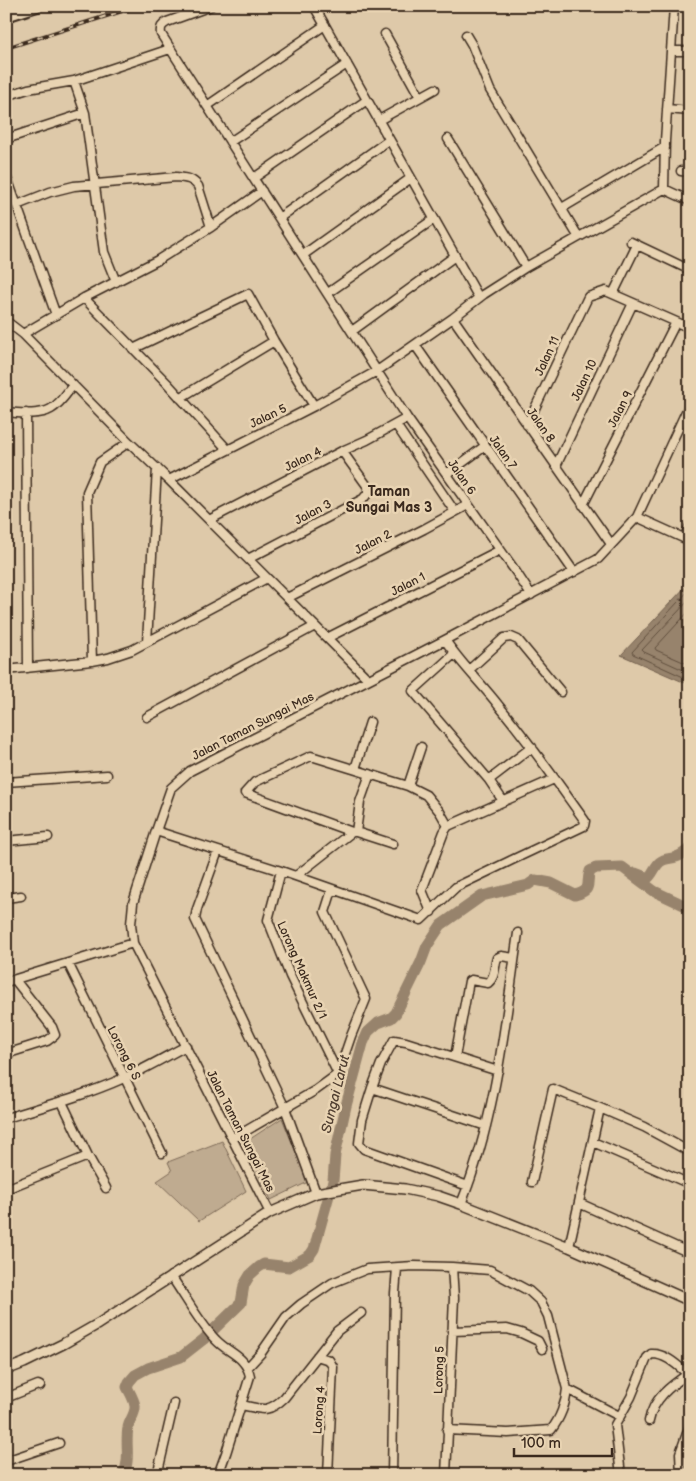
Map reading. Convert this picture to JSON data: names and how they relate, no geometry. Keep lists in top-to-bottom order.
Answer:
{
  "streets": {
    "street": [
      "Jalan 11",
      "Jalan 10",
      "Jalan 9",
      "Jalan 5",
      "Jalan 8",
      "Jalan 7",
      "Jalan 4",
      "Jalan 6",
      "Jalan 3",
      "Jalan 2",
      "Jalan 1",
      "Jalan Taman Sungai Mas",
      "Lorong Makmur 2/1",
      "Lorong 6 S",
      "Lorong 5",
      "Lorong 4"
    ]
  },
  "crossings": [
    ["Jalan 11", "Jalan 8"],
    ["Jalan 10", "Jalan 8"],
    ["Jalan 9", "Jalan 8"],
    ["Jalan 5", "Jalan 8"],
    ["Jalan 5", "Jalan 7"],
    ["Jalan 5", "Jalan 6"],
    ["Jalan 8", "Jalan Taman Sungai Mas"],
    ["Jalan 7", "Jalan Taman Sungai Mas"],
    ["Jalan 4", "Jalan 6"],
    ["Jalan 4", "Jalan 3"],
    ["Jalan 6", "Jalan 2"],
    ["Jalan 6", "Jalan 1"],
    ["Jalan 6", "Jalan Taman Sungai Mas"]
  ],
  "districts": ["Taman Sungai Mas 3"],
  "water": ["Sungai Larut"],
  "scale_bar": "100 m"
}
